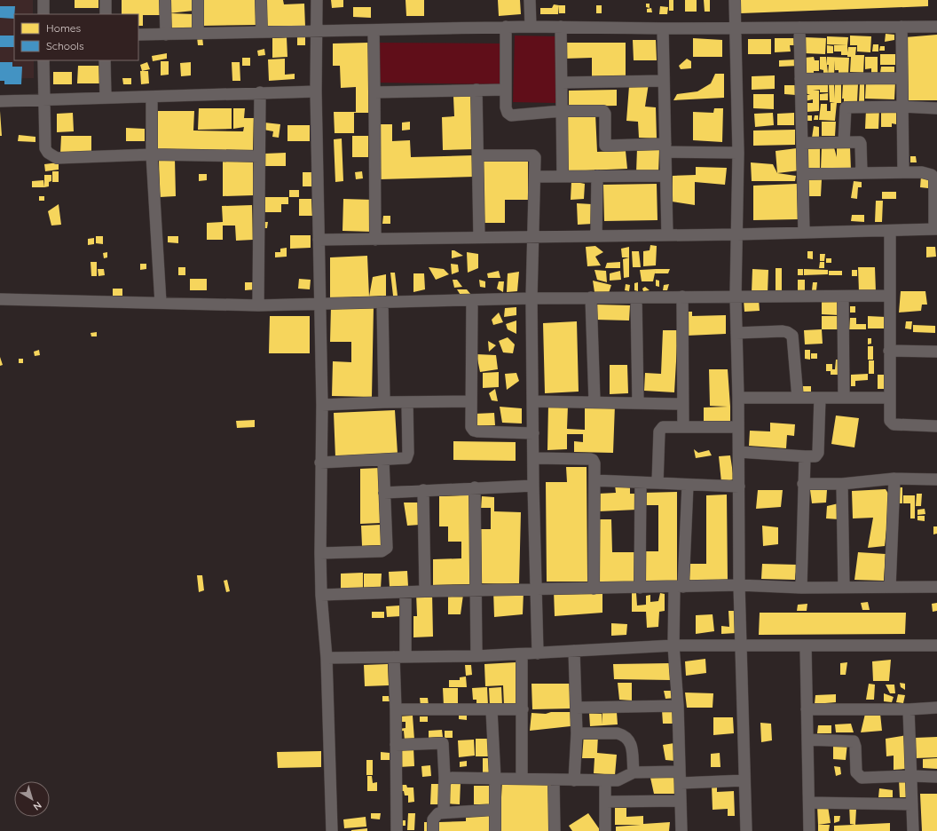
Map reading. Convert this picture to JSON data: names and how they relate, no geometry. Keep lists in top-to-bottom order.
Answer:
{
  "legend": ["Homes", "Schools"],
  "north": "bottom right"
}
